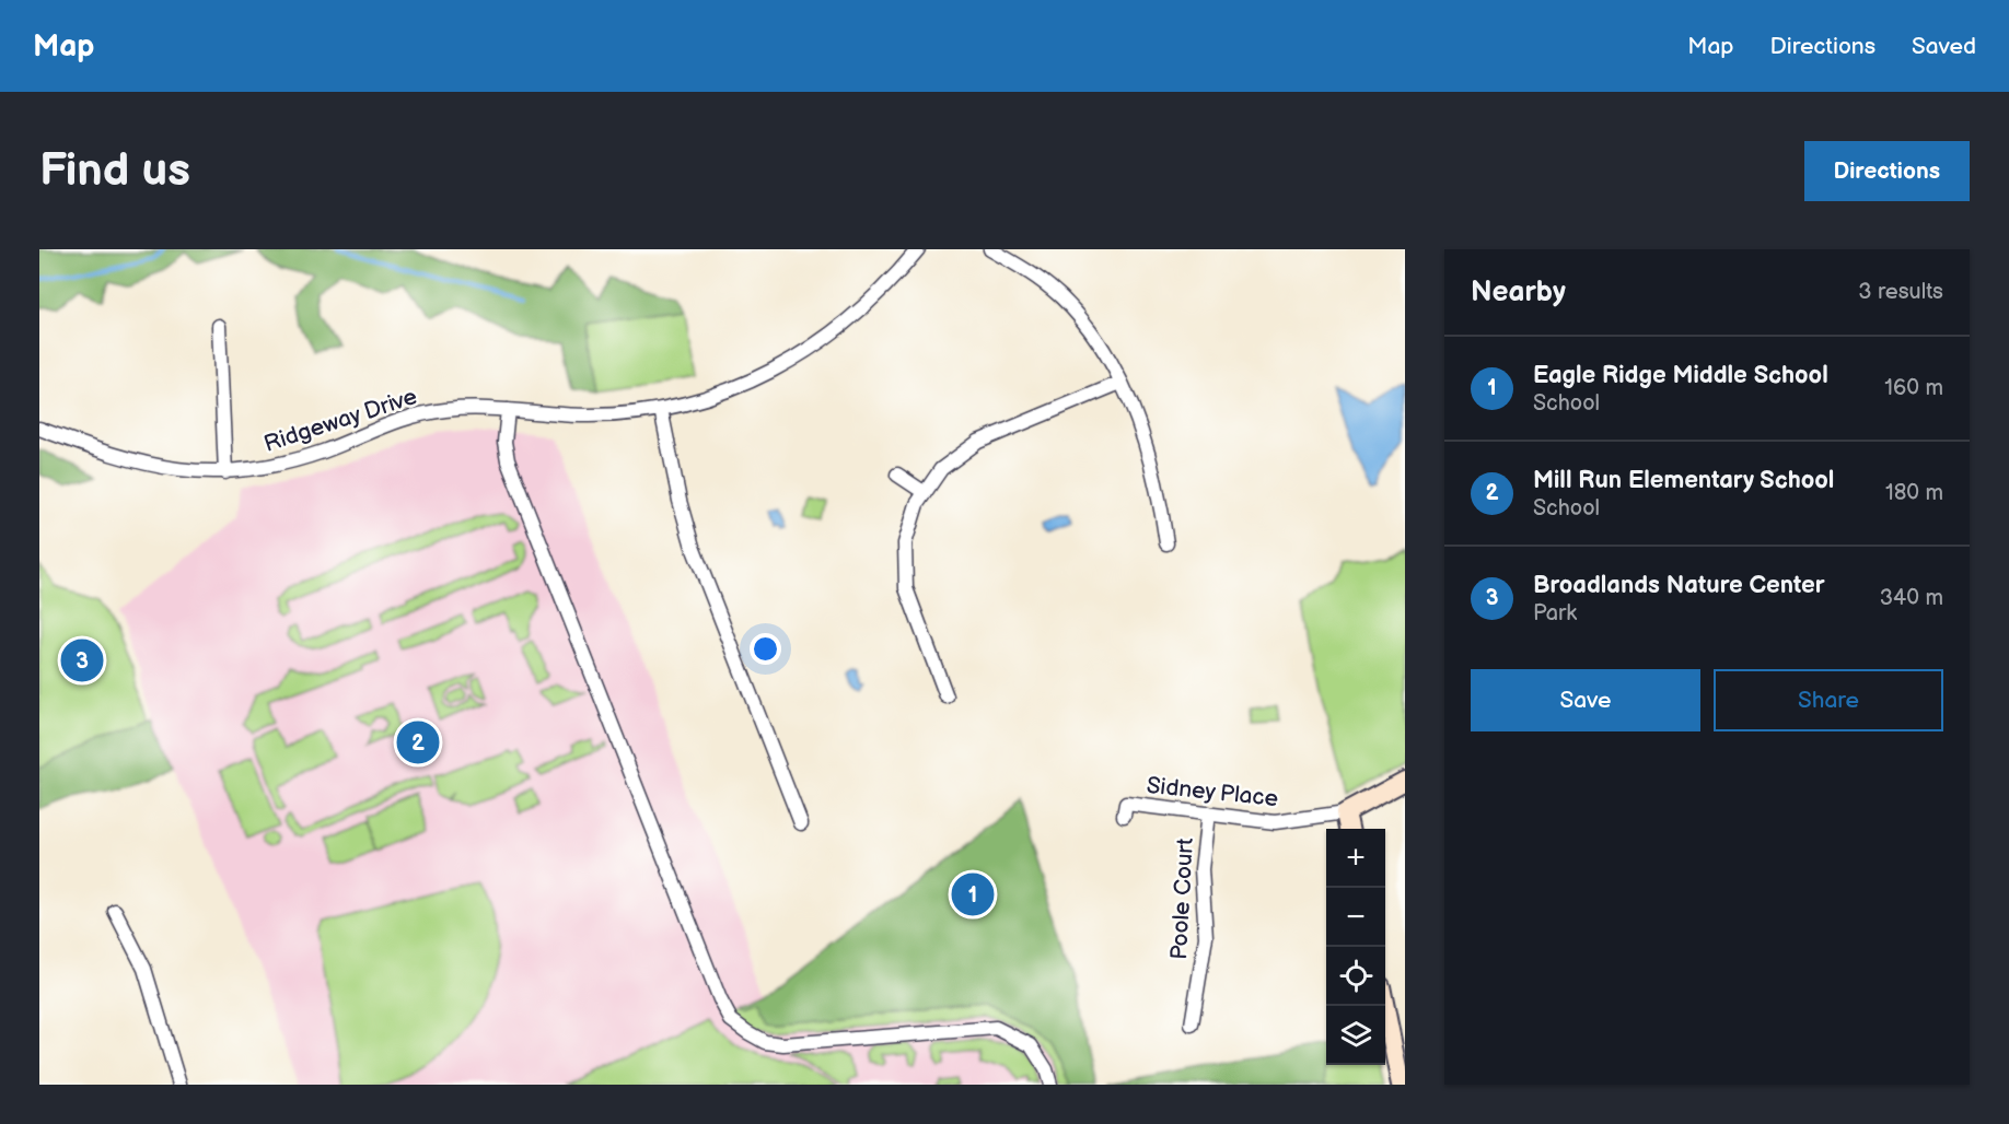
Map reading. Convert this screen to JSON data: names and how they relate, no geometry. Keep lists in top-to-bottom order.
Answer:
{
  "streets": {
    "street": ["Ridgeway Drive", "Sidney Place", "Poole Court"]
  },
  "crossings": [
    ["Sidney Place", "Poole Court"]
  ],
  "page": {
    "header": "Map",
    "nav": ["Map", "Directions", "Saved"],
    "buttons": [
      "Directions",
      ["Save", "Share"]
    ],
    "title": "Find us",
    "heading": ["Nearby", "3 results"],
    "list": [
      {
        "mark": "1",
        "name": "Eagle Ridge Middle School",
        "note": "School",
        "value": "160 m"
      },
      {
        "mark": "2",
        "name": "Mill Run Elementary School",
        "note": "School",
        "value": "180 m"
      },
      {
        "mark": "3",
        "name": "Broadlands Nature Center",
        "note": "Park",
        "value": "340 m"
      }
    ],
    "pins": ["3", "2", "1"],
    "map_buttons": ["+", "−"]
  }
}
